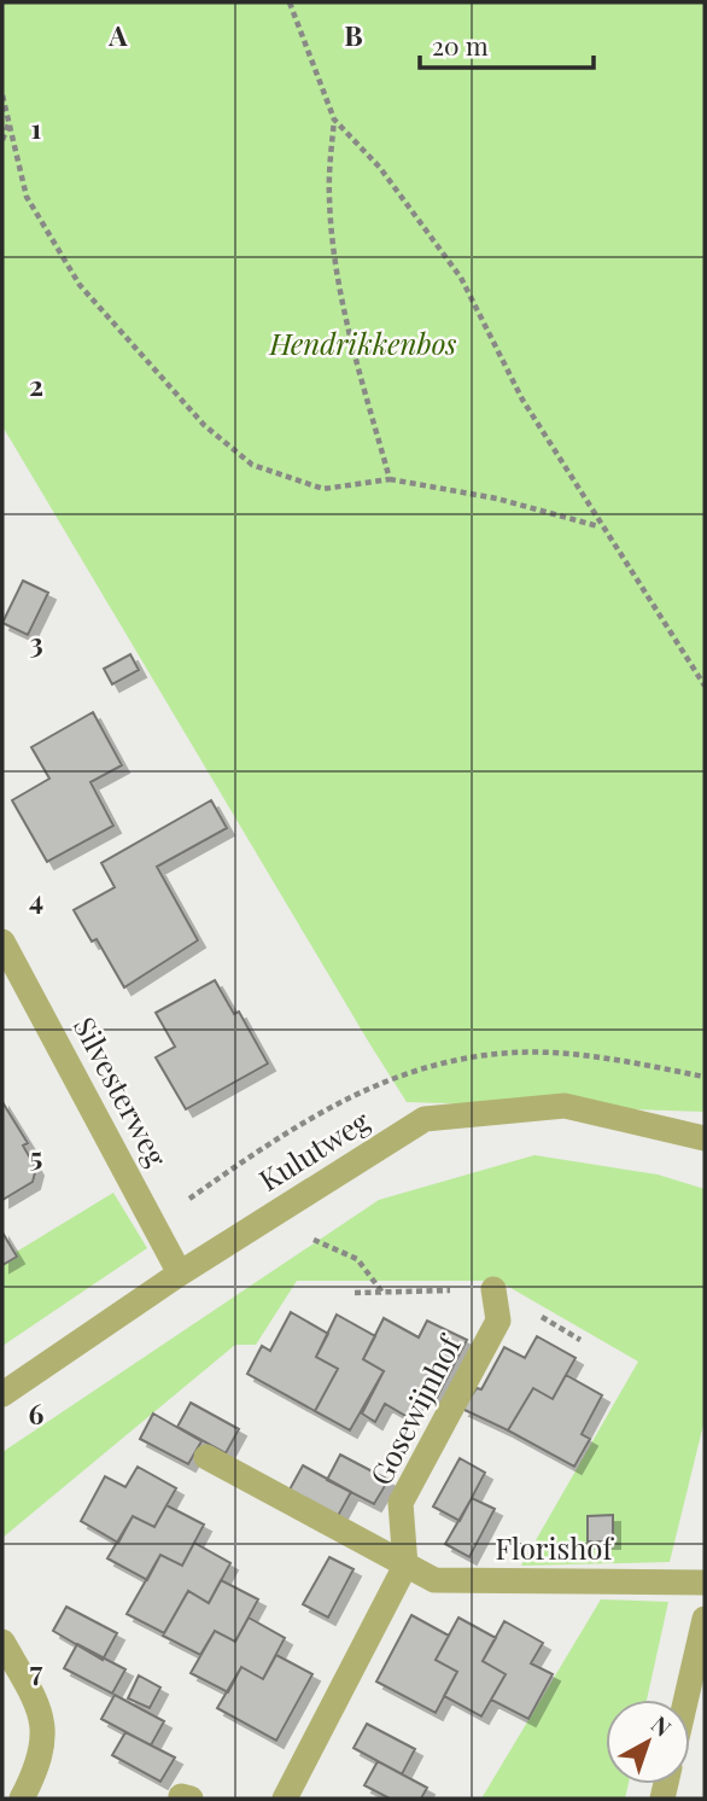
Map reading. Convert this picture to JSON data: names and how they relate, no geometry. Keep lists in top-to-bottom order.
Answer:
{
  "streets": {
    "street": [
      "Silvesterweg",
      "Kulutweg",
      "Gosewijnhof",
      "Florishof"
    ]
  },
  "crossings": [
    ["Silvesterweg", "Kulutweg"],
    ["Gosewijnhof", "Florishof"]
  ],
  "parks": ["Hendrikkenbos"],
  "scale_bar": "20 m",
  "north": "top right",
  "grid": {
    "columns": ["A", "B"],
    "rows": [
      "1",
      "2",
      "3",
      "4",
      "5",
      "6",
      "7"
    ]
  }
}
